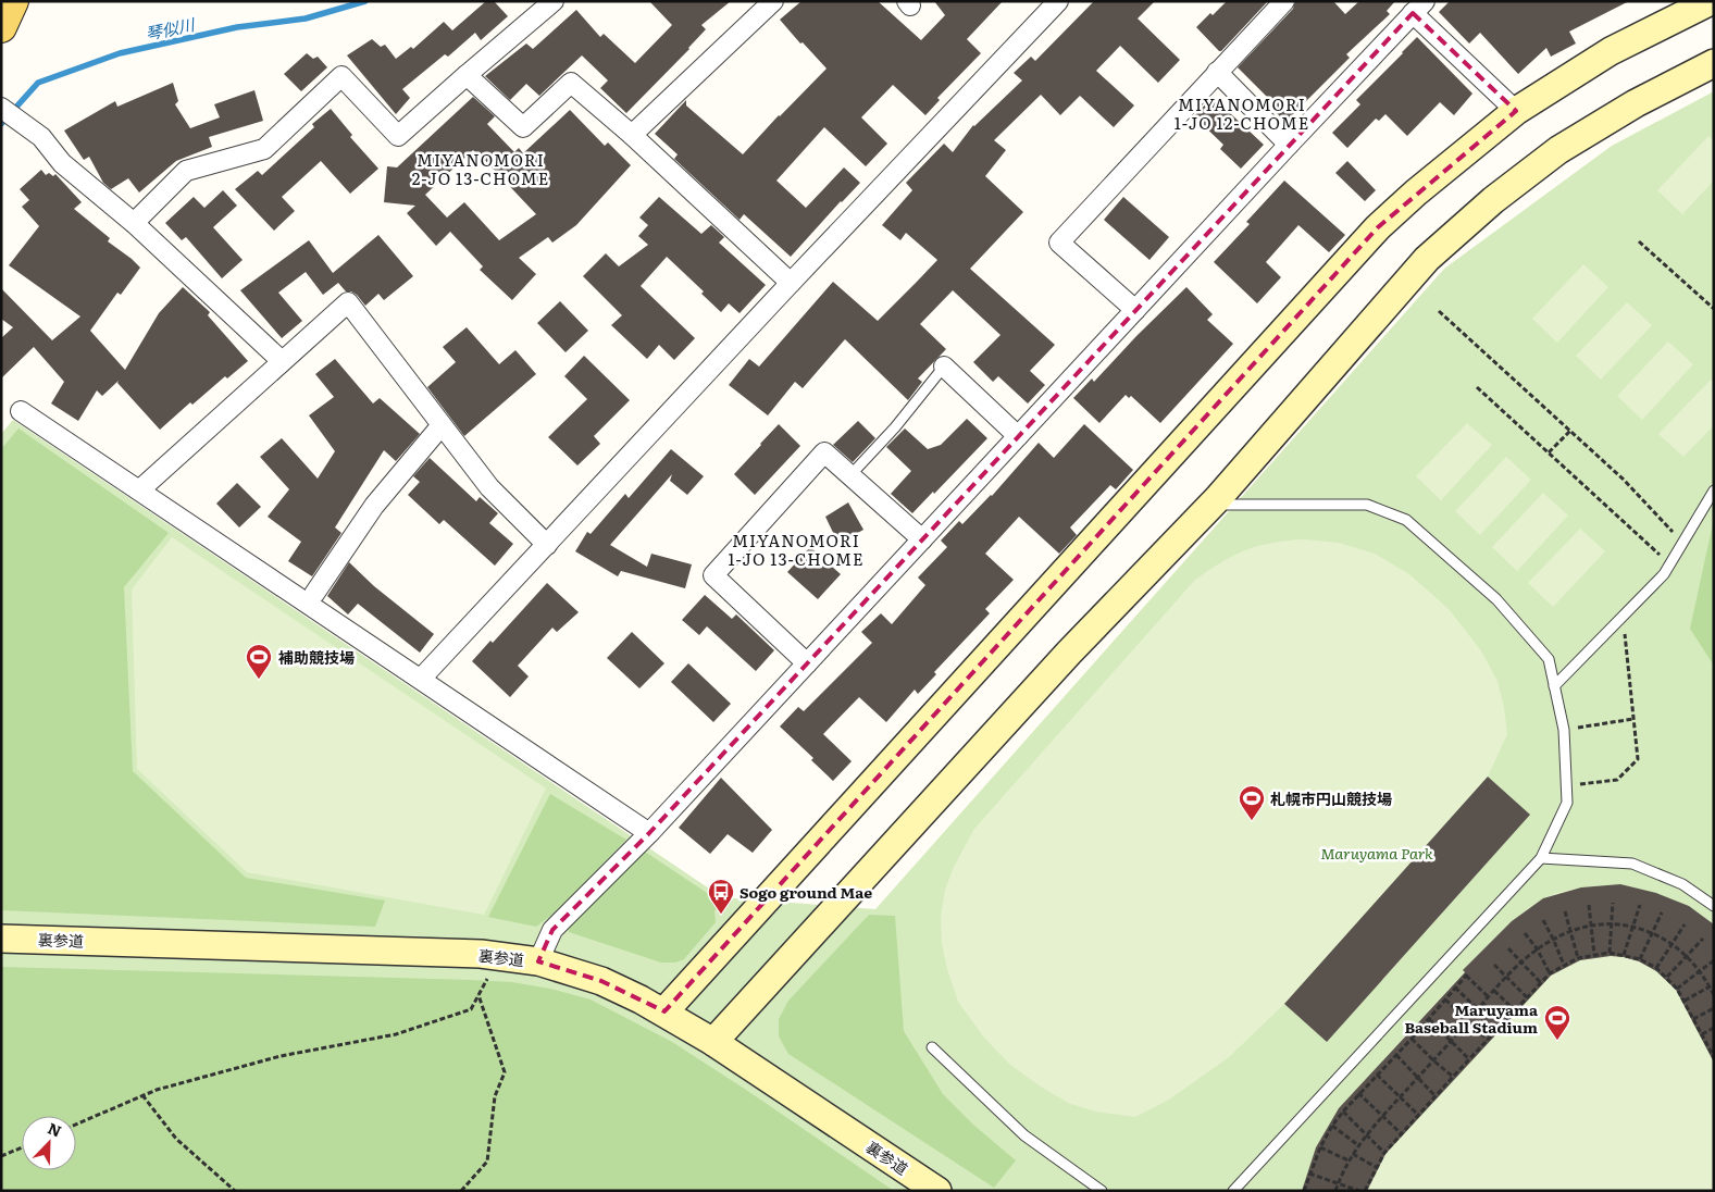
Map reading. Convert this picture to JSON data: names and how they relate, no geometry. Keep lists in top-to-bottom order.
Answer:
{
  "streets": {
    "street": ["裏参道"]
  },
  "districts": ["MIYANOMORI 1-JO 12-CHOME", "MIYANOMORI 2-JO 13-CHOME", "MIYANOMORI 1-JO 13-CHOME"],
  "water": ["琴似川"],
  "parks": ["Maruyama Park"],
  "places": {
    "sports": ["補助競技場", "札幌市円山競技場", "Maruyama Baseball Stadium"],
    "bus stop": ["Sogo ground Mae"]
  },
  "north": "top right"
}
